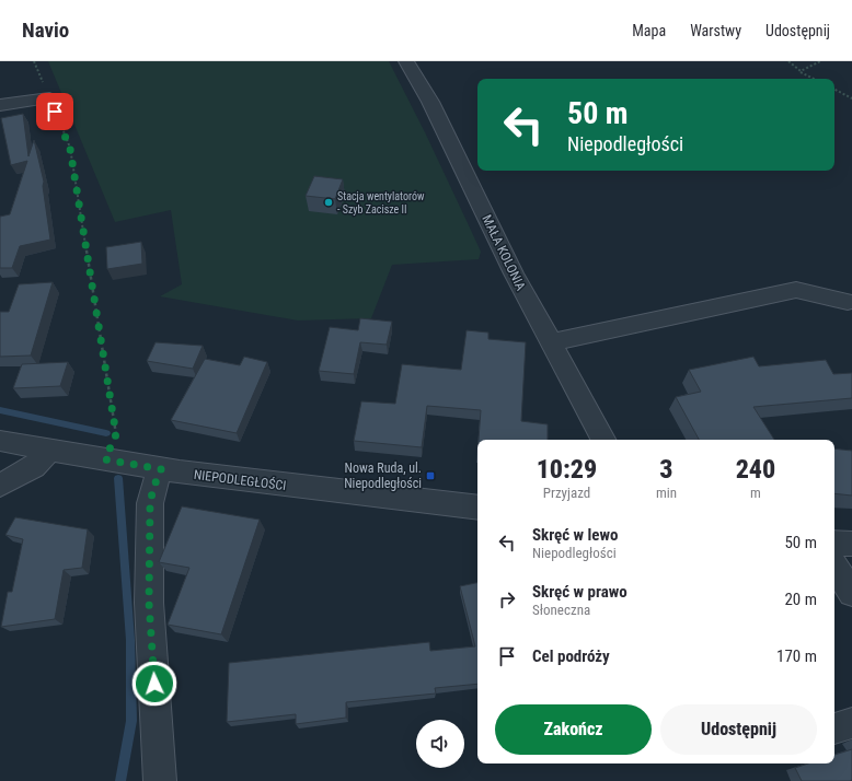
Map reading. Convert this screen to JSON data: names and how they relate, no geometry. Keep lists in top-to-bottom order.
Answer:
{
  "streets": {
    "street": ["MAŁA KOLONIA", "NIEPODLEGŁOŚCI"]
  },
  "places": {
    "other": ["Stacja wentylatorów - Szyb Zacisze II"],
    "transit": ["Nowa Ruda, ul. Niepodległości"]
  },
  "page": {
    "header": "Navio",
    "nav": ["Mapa", "Warstwy", "Udostępnij"],
    "turn": ["50 m", "Niepodległości"],
    "eta": [
      "10:29",
      "Przyjazd",
      "3",
      "min",
      "240",
      "m"
    ],
    "list": [
      {
        "name": "Skręć w lewo",
        "note": "Niepodległości",
        "value": "50 m"
      },
      {
        "name": "Skręć w prawo",
        "note": "Słoneczna",
        "value": "20 m"
      },
      {
        "name": "Cel podróży",
        "value": "170 m"
      }
    ],
    "buttons": ["Zakończ", "Udostępnij"]
  }
}
